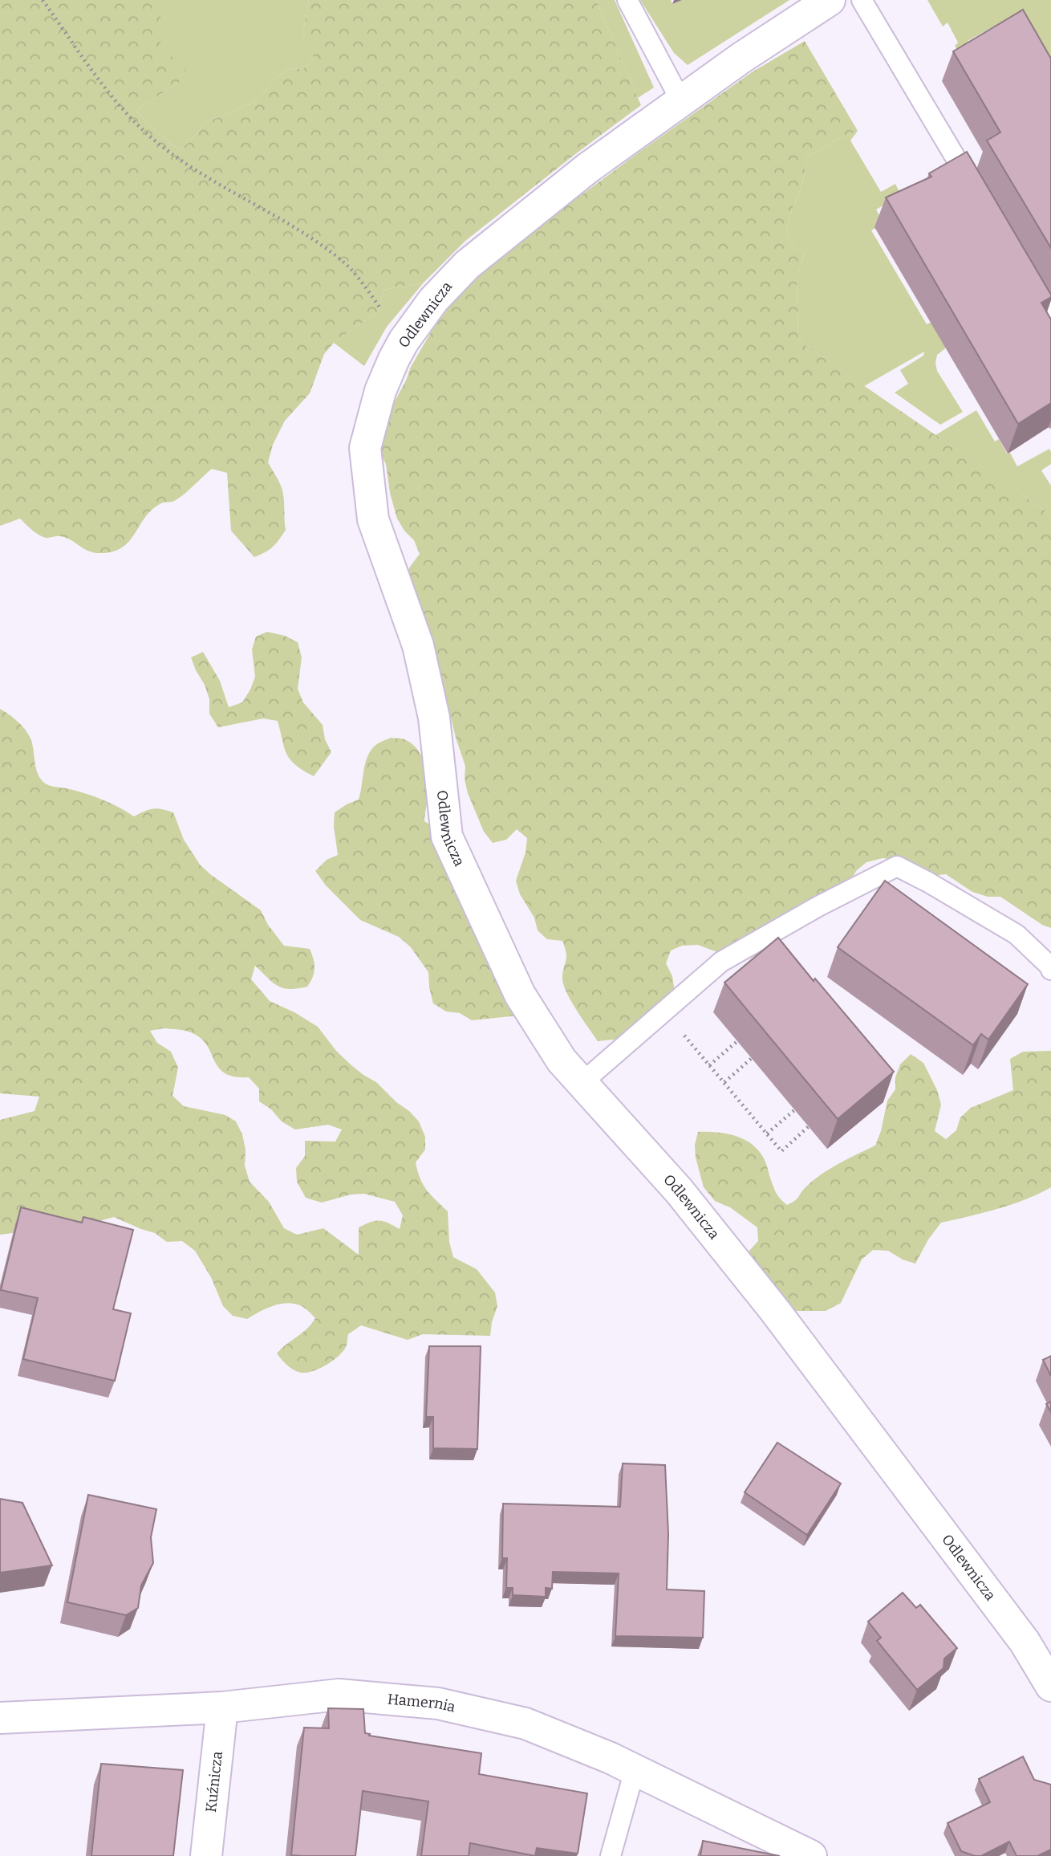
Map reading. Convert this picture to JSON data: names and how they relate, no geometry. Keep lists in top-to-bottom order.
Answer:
{
  "streets": {
    "street": ["Odlewnicza", "Hamernia", "Kuźnicza"]
  },
  "crossings": [
    ["Hamernia", "Kuźnicza"]
  ]
}
